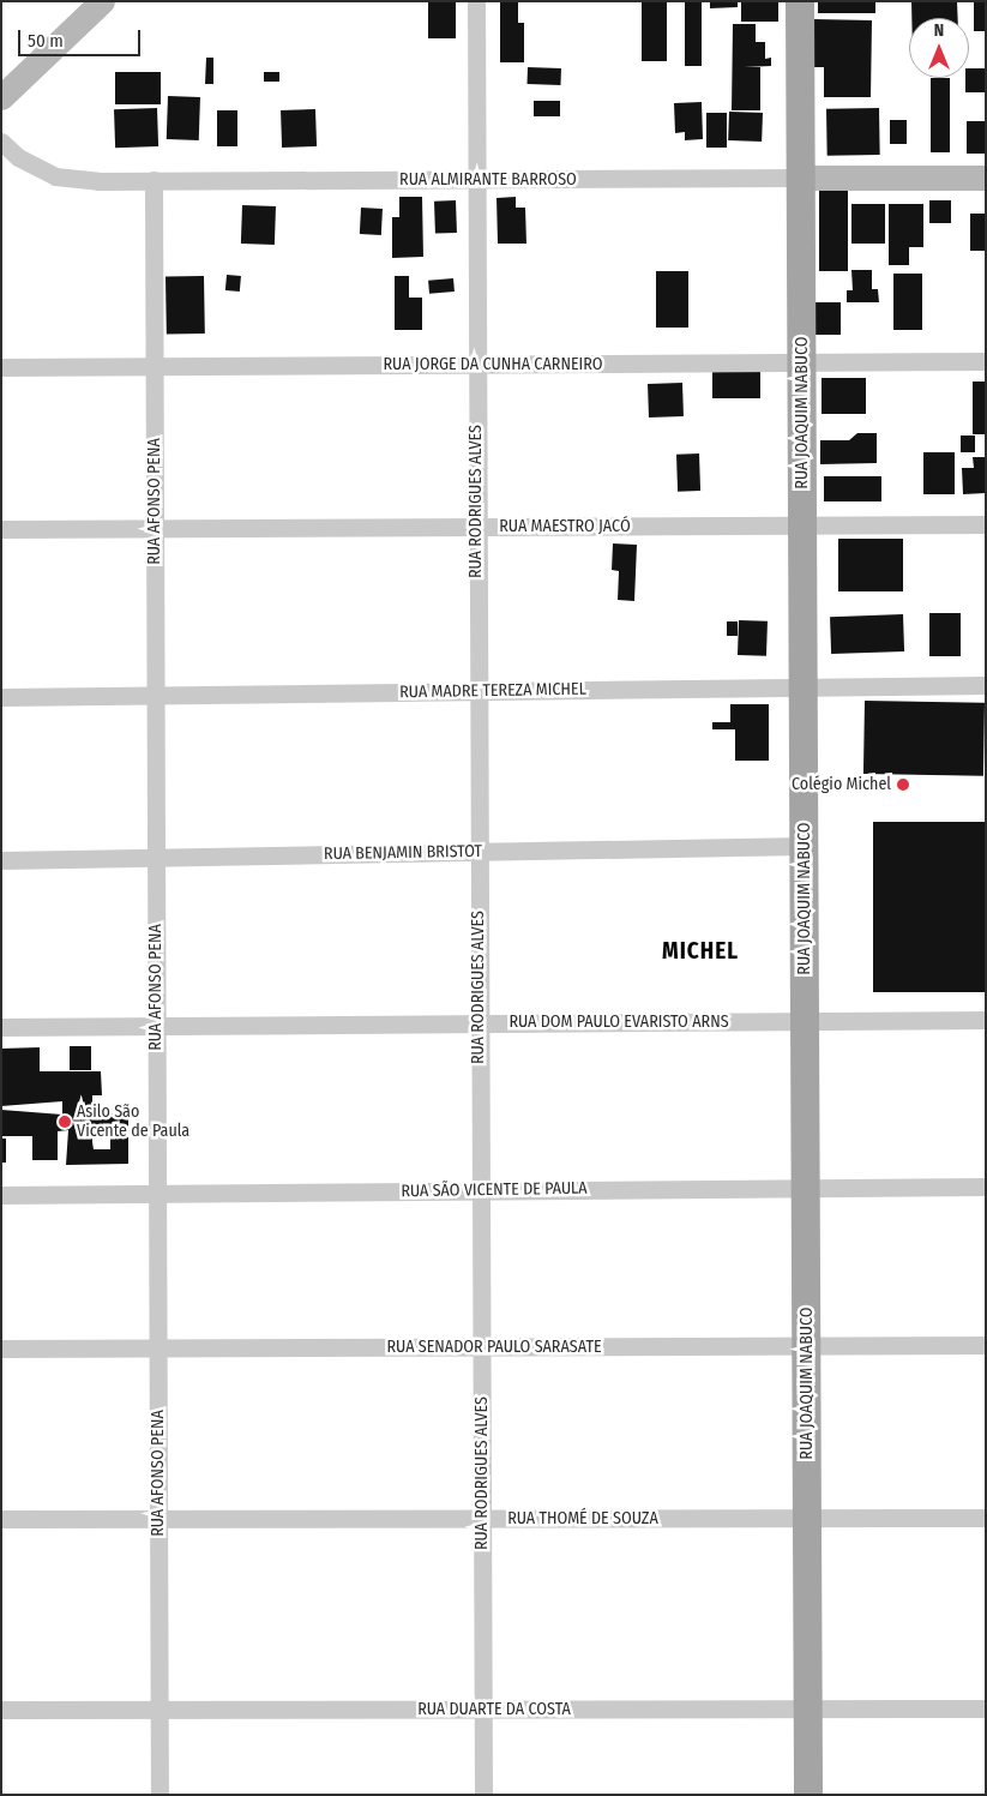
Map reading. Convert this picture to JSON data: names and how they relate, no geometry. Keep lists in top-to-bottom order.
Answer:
{
  "streets": {
    "main road": ["RUA ALMIRANTE BARROSO", "RUA JOAQUIM NABUCO"],
    "street": [
      "RUA JORGE DA CUNHA CARNEIRO",
      "RUA AFONSO PENA",
      "RUA RODRIGUES ALVES",
      "RUA MAESTRO JACÓ",
      "RUA MADRE TEREZA MICHEL",
      "RUA BENJAMIN BRISTOT",
      "RUA DOM PAULO EVARISTO ARNS",
      "RUA SÃO VICENTE DE PAULA",
      "RUA SENADOR PAULO SARASATE",
      "RUA THOMÉ DE SOUZA",
      "RUA DUARTE DA COSTA"
    ]
  },
  "crossings": [
    ["RUA ALMIRANTE BARROSO", "RUA JOAQUIM NABUCO"],
    ["RUA ALMIRANTE BARROSO", "RUA AFONSO PENA"],
    ["RUA ALMIRANTE BARROSO", "RUA RODRIGUES ALVES"],
    ["RUA JORGE DA CUNHA CARNEIRO", "RUA JOAQUIM NABUCO"],
    ["RUA JORGE DA CUNHA CARNEIRO", "RUA AFONSO PENA"],
    ["RUA JORGE DA CUNHA CARNEIRO", "RUA RODRIGUES ALVES"],
    ["RUA JOAQUIM NABUCO", "RUA MAESTRO JACÓ"],
    ["RUA JOAQUIM NABUCO", "RUA MADRE TEREZA MICHEL"],
    ["RUA JOAQUIM NABUCO", "RUA BENJAMIN BRISTOT"],
    ["RUA JOAQUIM NABUCO", "RUA DOM PAULO EVARISTO ARNS"],
    ["RUA JOAQUIM NABUCO", "RUA SÃO VICENTE DE PAULA"],
    ["RUA JOAQUIM NABUCO", "RUA SENADOR PAULO SARASATE"],
    ["RUA JOAQUIM NABUCO", "RUA THOMÉ DE SOUZA"],
    ["RUA JOAQUIM NABUCO", "RUA DUARTE DA COSTA"],
    ["RUA AFONSO PENA", "RUA MAESTRO JACÓ"],
    ["RUA AFONSO PENA", "RUA MADRE TEREZA MICHEL"],
    ["RUA AFONSO PENA", "RUA BENJAMIN BRISTOT"],
    ["RUA AFONSO PENA", "RUA DOM PAULO EVARISTO ARNS"],
    ["RUA AFONSO PENA", "RUA SÃO VICENTE DE PAULA"],
    ["RUA AFONSO PENA", "RUA SENADOR PAULO SARASATE"],
    ["RUA AFONSO PENA", "RUA THOMÉ DE SOUZA"],
    ["RUA AFONSO PENA", "RUA DUARTE DA COSTA"],
    ["RUA RODRIGUES ALVES", "RUA MAESTRO JACÓ"],
    ["RUA RODRIGUES ALVES", "RUA MADRE TEREZA MICHEL"],
    ["RUA RODRIGUES ALVES", "RUA BENJAMIN BRISTOT"],
    ["RUA RODRIGUES ALVES", "RUA DOM PAULO EVARISTO ARNS"],
    ["RUA RODRIGUES ALVES", "RUA SÃO VICENTE DE PAULA"],
    ["RUA RODRIGUES ALVES", "RUA SENADOR PAULO SARASATE"],
    ["RUA RODRIGUES ALVES", "RUA THOMÉ DE SOUZA"],
    ["RUA RODRIGUES ALVES", "RUA DUARTE DA COSTA"]
  ],
  "districts": ["MICHEL"],
  "places": ["Colégio Michel", "Asilo São Vicente de Paula"],
  "scale_bar": "50 m",
  "north": "top"
}
